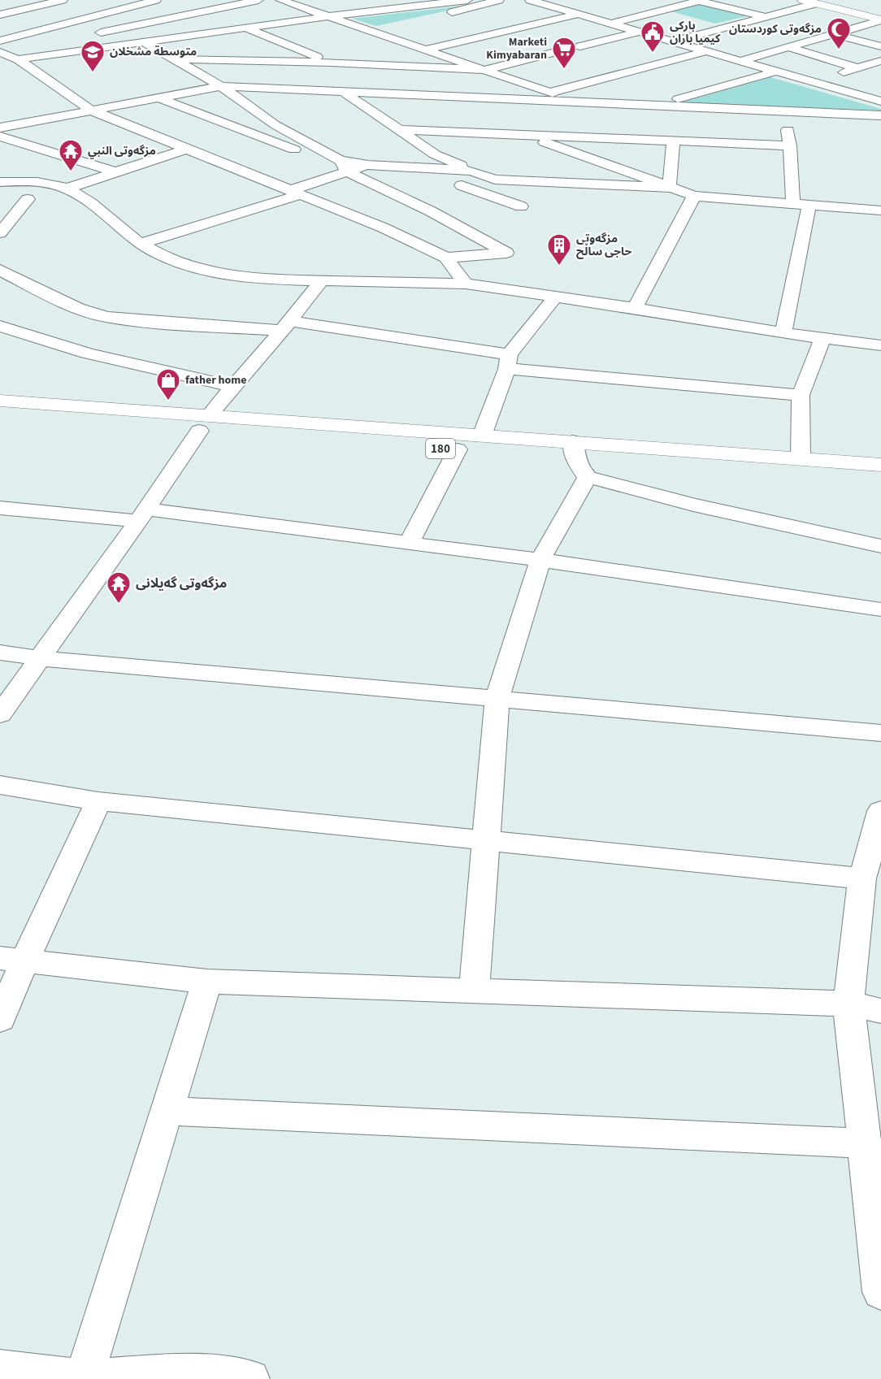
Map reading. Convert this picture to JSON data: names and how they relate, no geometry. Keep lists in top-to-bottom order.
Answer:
{
  "streets": {
    "main road": ["180"]
  },
  "places": {
    "mosque": ["مزگەوتی کوردستان"],
    "public building": ["باركى كيميا باران"],
    "supermarket": ["Marketi Kimyabaran"],
    "school or university": ["متوسطة مشخلان"],
    "temple": ["مزگەوتی النبي", "مزگەوتی گەیلانی"],
    "building": ["مزگەوتی حاجی ساڵح"],
    "shop": ["father home"]
  }
}
